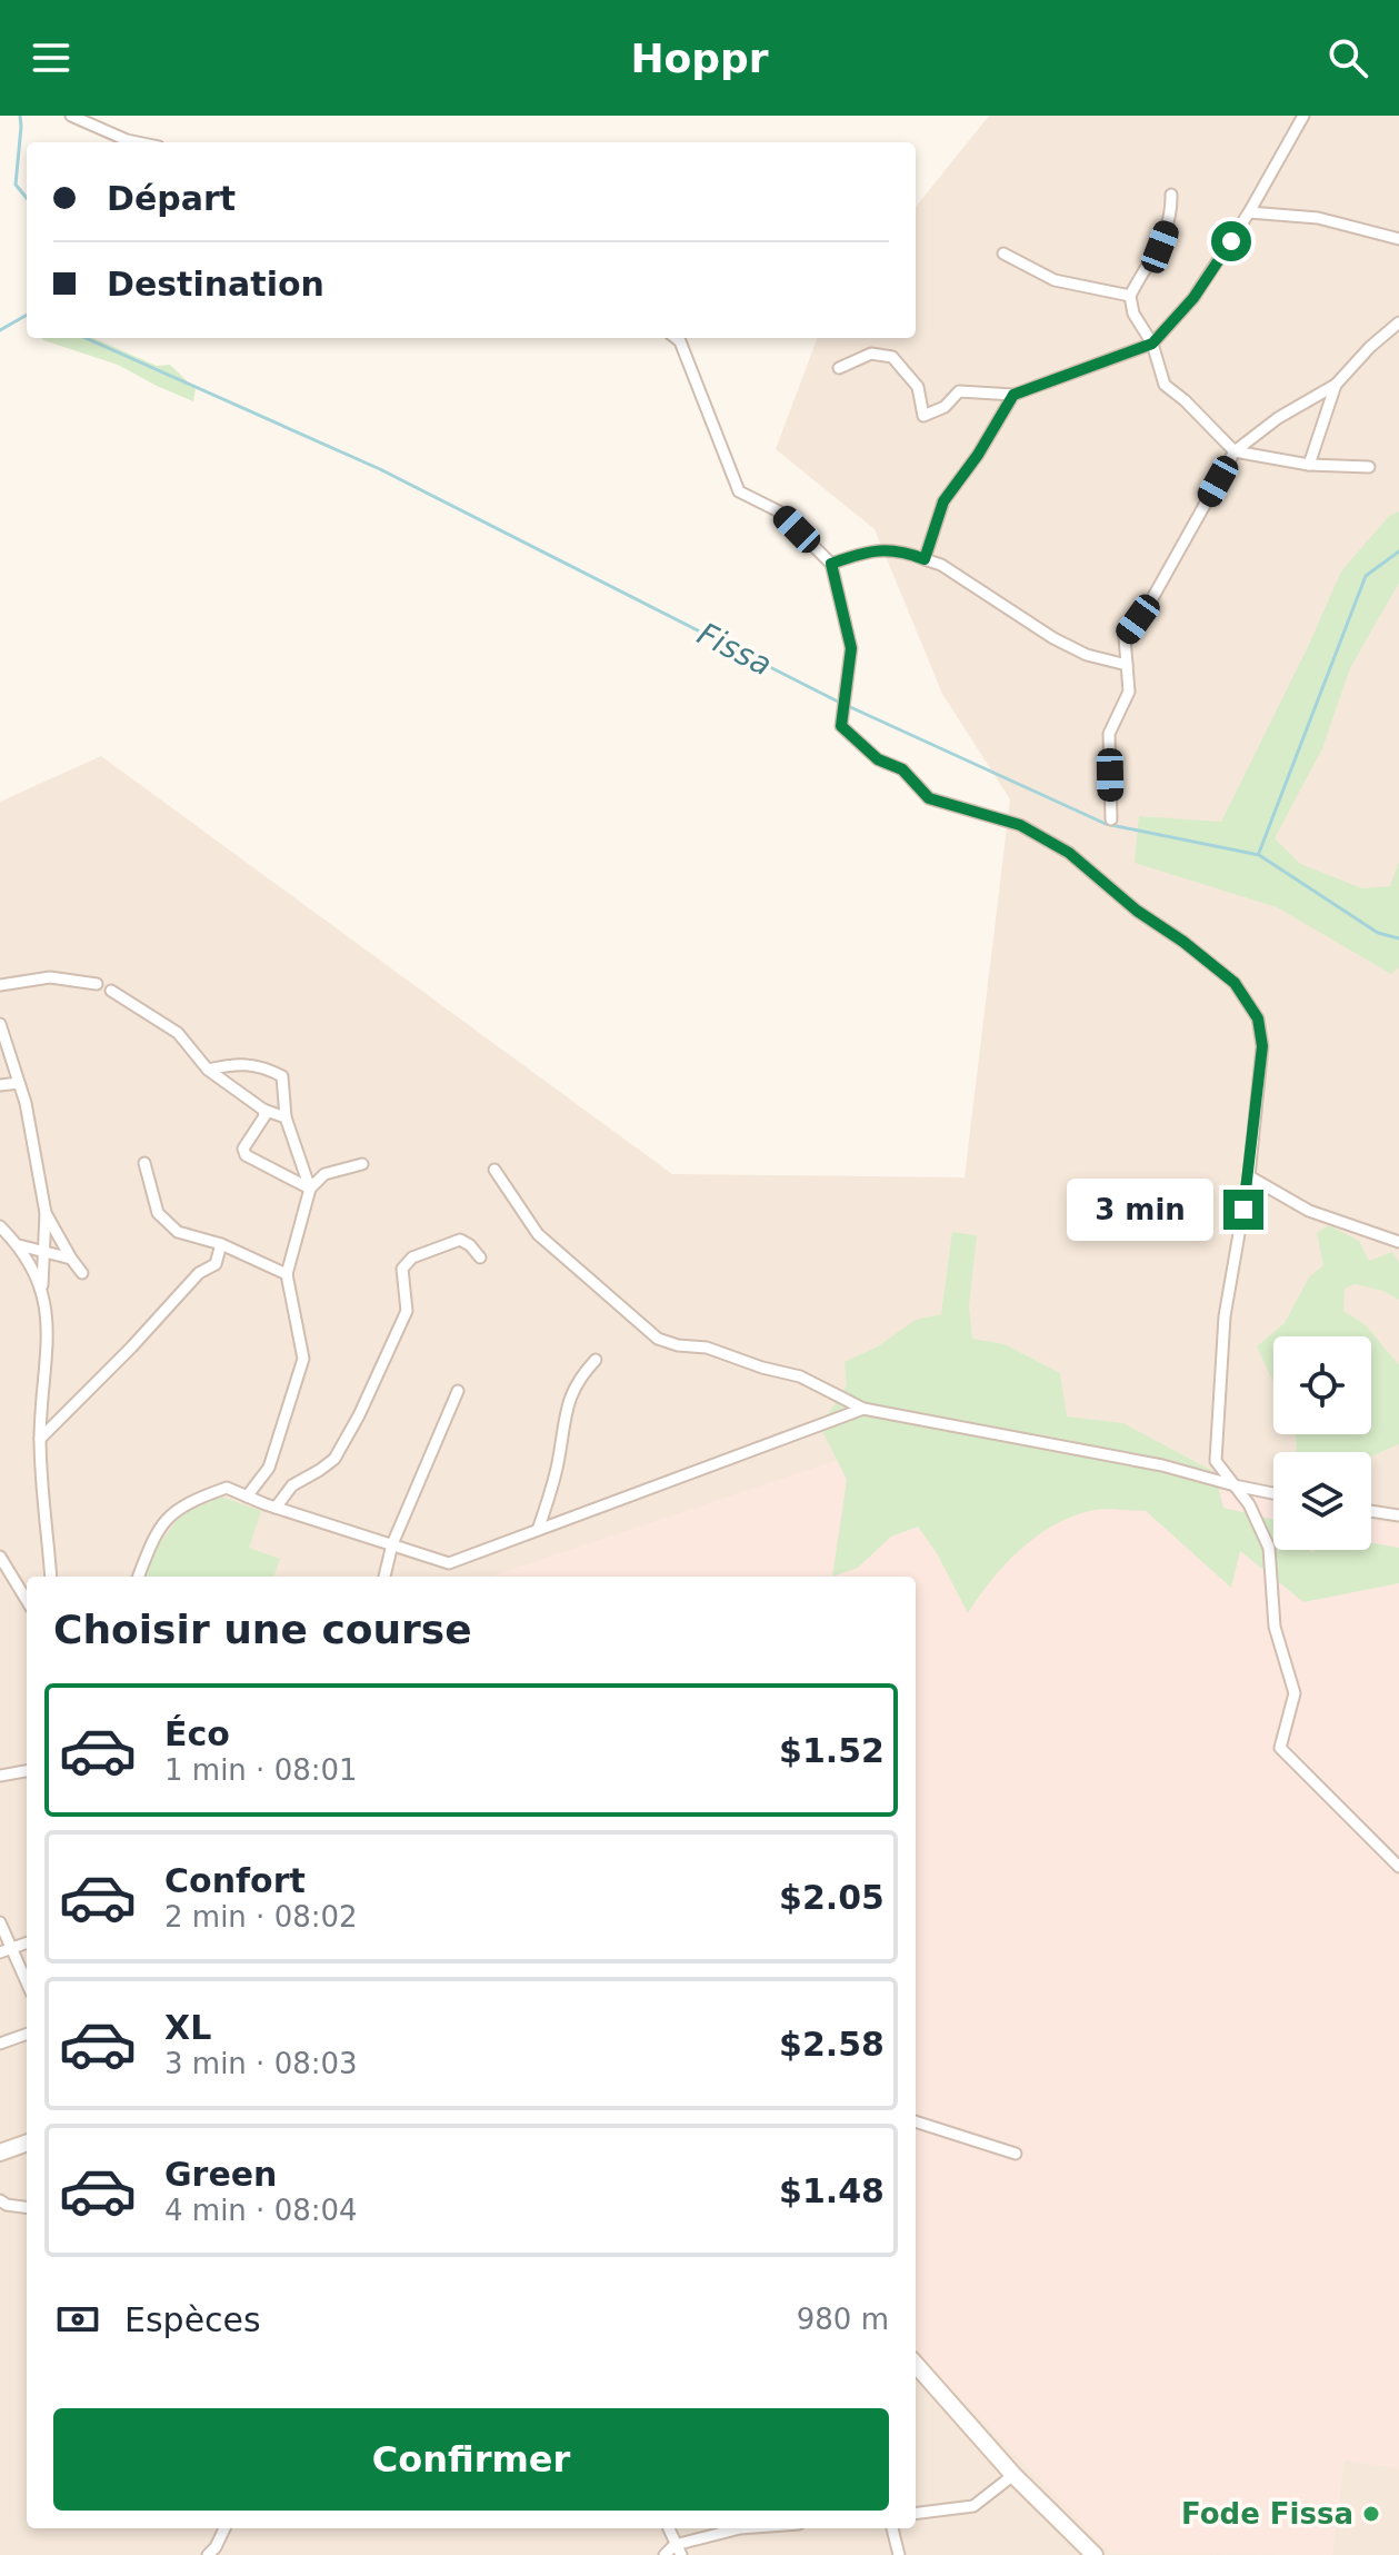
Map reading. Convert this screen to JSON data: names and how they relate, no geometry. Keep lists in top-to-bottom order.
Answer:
{
  "water": ["Fissa"],
  "places": ["Fode Fissa"],
  "page": {
    "header": "Hoppr",
    "banner": ["Départ", "Destination"],
    "bubble": "3 min",
    "heading": "Choisir une course",
    "list": [
      {
        "name": "Éco",
        "note": "1 min · 08:01",
        "value": "$1.52"
      },
      {
        "name": "Confort",
        "note": "2 min · 08:02",
        "value": "$2.05"
      },
      {
        "name": "XL",
        "note": "3 min · 08:03",
        "value": "$2.58"
      },
      {
        "name": "Green",
        "note": "4 min · 08:04",
        "value": "$1.48"
      }
    ],
    "pay": ["Espèces", "980 m"],
    "buttons": "Confirmer"
  }
}
